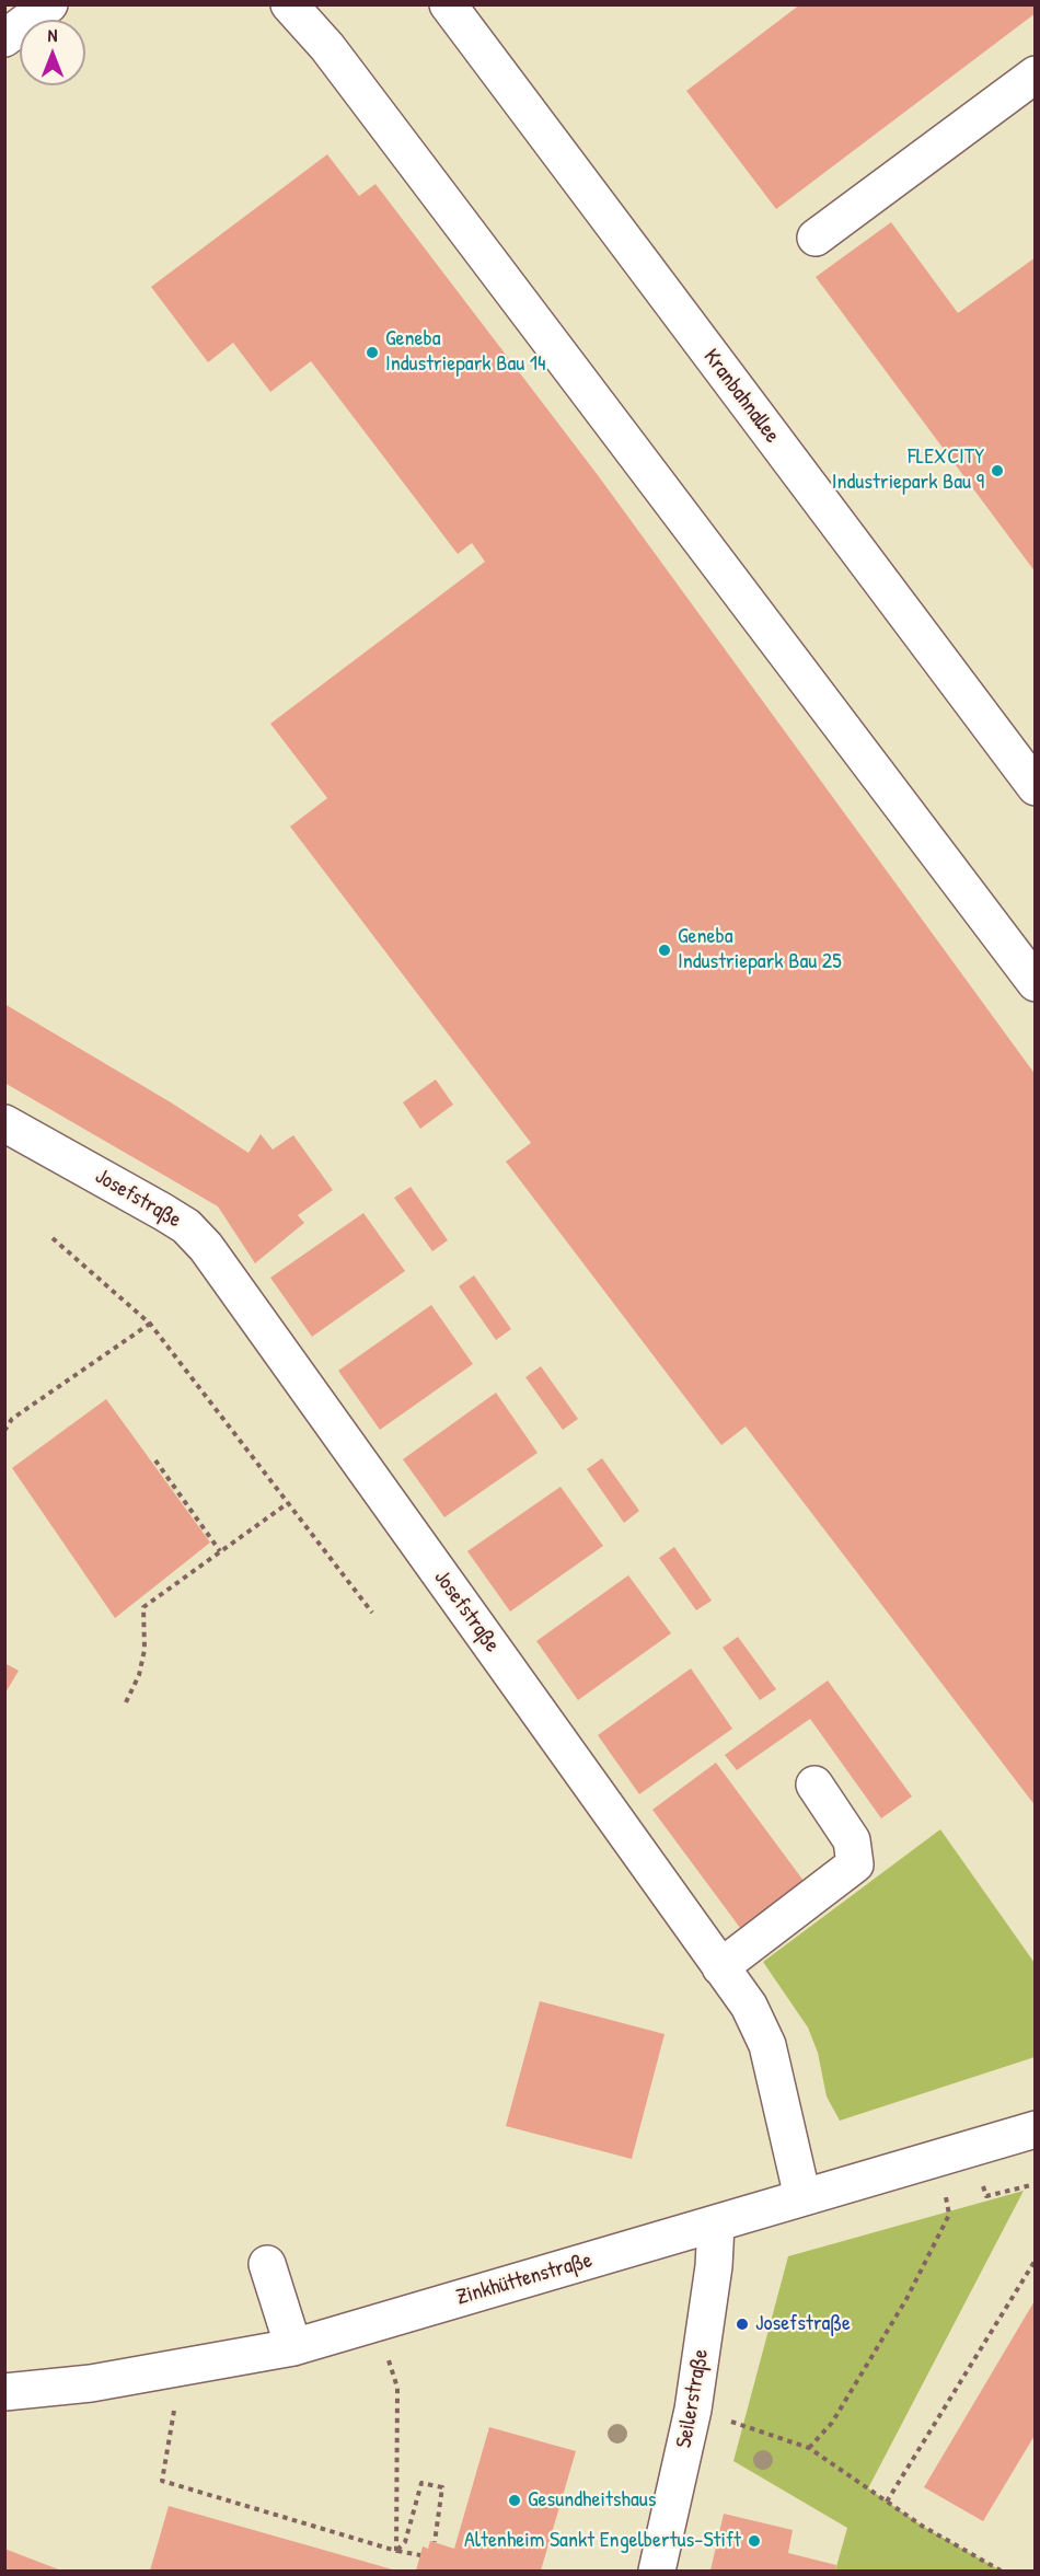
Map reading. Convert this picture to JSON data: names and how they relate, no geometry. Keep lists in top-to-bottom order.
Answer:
{
  "streets": {
    "street": [
      "Kranbahnallee",
      "Josefstraße",
      "Zinkhüttenstraße",
      "Seilerstraße"
    ]
  },
  "crossings": [
    ["Josefstraße", "Zinkhüttenstraße"],
    ["Zinkhüttenstraße", "Seilerstraße"]
  ],
  "places": [
    "Geneba Industriepark Bau 14",
    "FLEXCITY Industriepark Bau 9",
    "Geneba Industriepark Bau 25",
    "Josefstraße",
    "Gesundheitshaus",
    "Altenheim Sankt Engelbertus-Stift"
  ],
  "north": "top"
}
